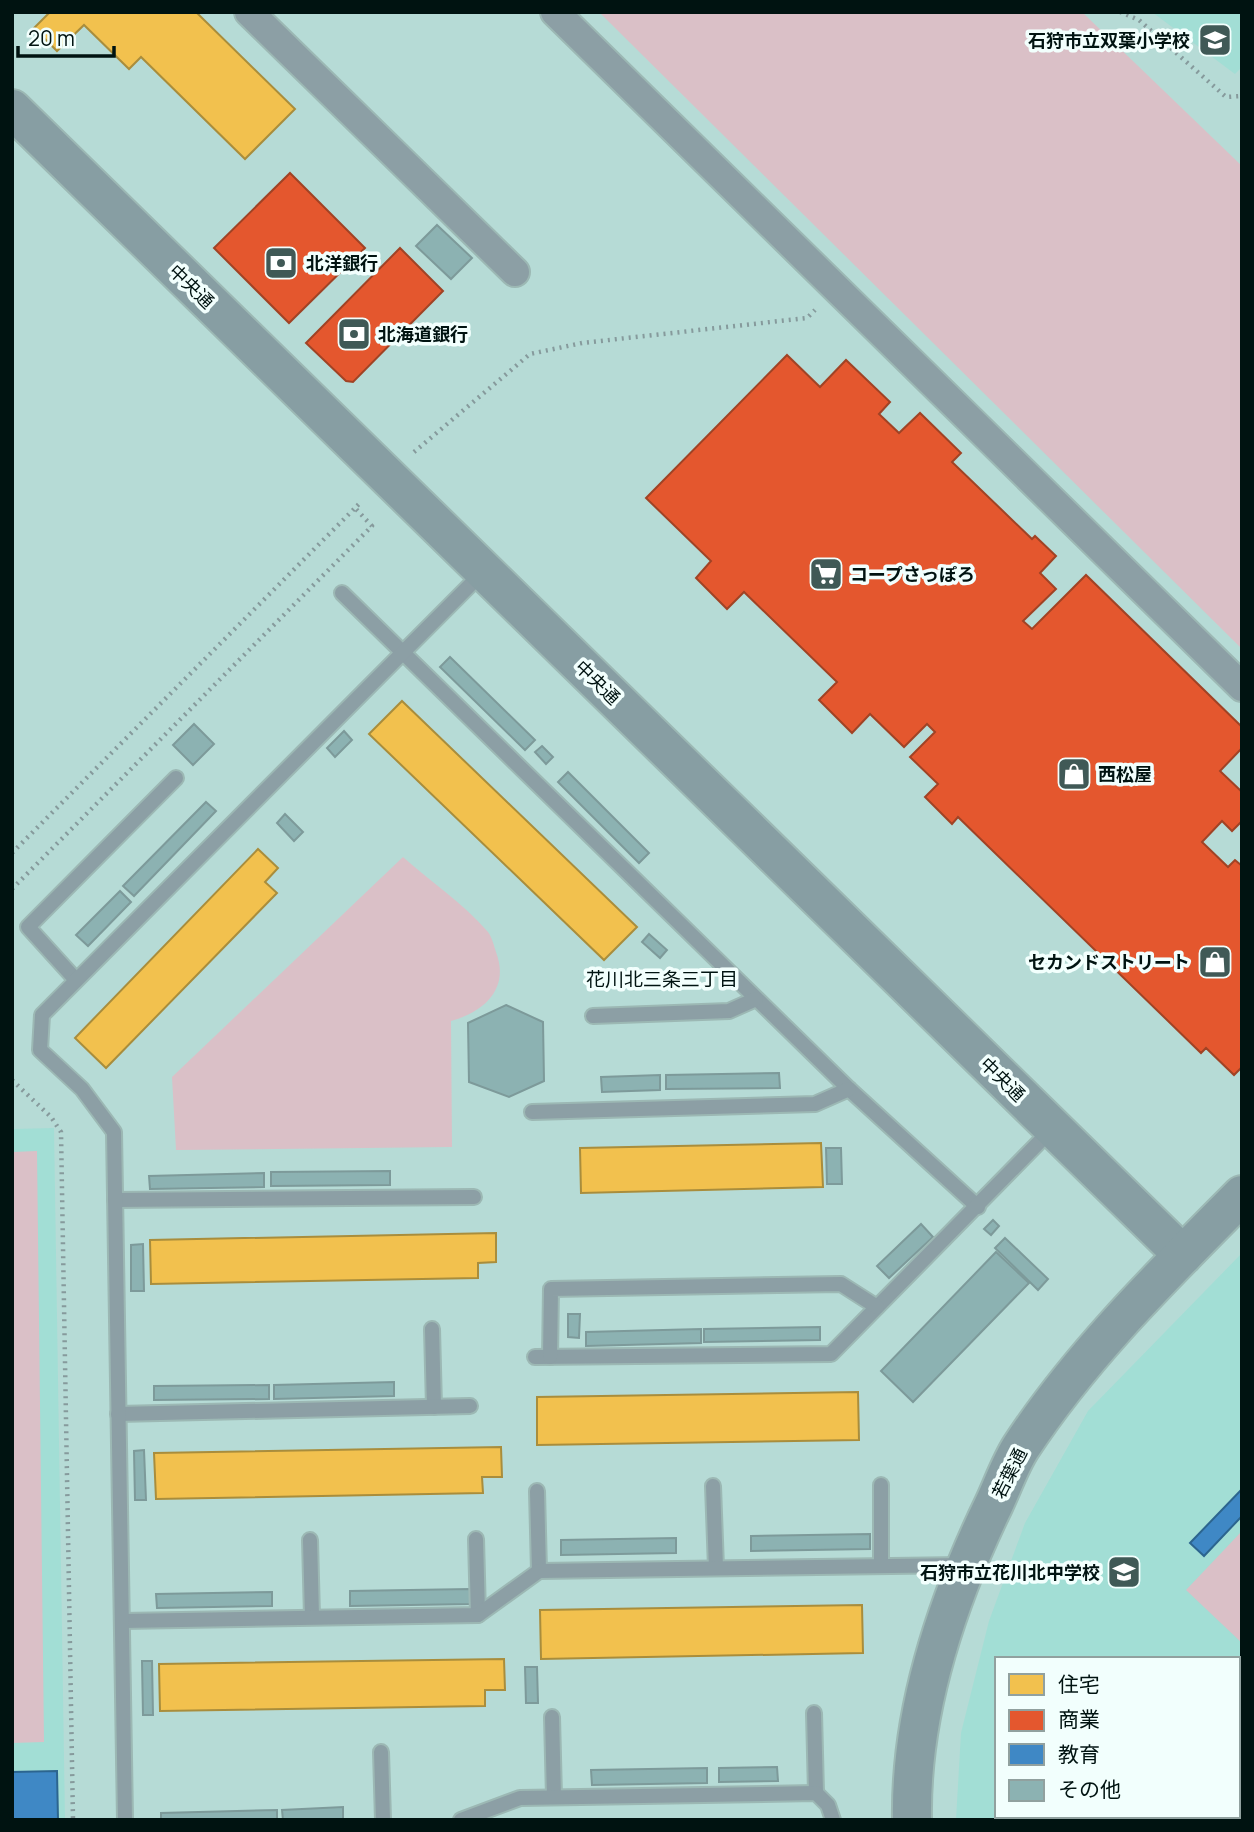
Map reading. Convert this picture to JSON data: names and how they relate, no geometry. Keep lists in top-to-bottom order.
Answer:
{
  "streets": {
    "street": ["中央通", "若葉通"]
  },
  "crossings": [
    ["中央通", "若葉通"]
  ],
  "districts": ["花川北三条三丁目"],
  "places": {
    "school or university": ["石狩市立双葉小学校", "石狩市立花川北中学校"],
    "bank": ["北洋銀行", "北海道銀行"],
    "supermarket": ["コープさっぽろ"],
    "shop": ["西松屋", "セカンドストリート"]
  },
  "legend": [
    "住宅",
    "商業",
    "教育",
    "その他"
  ],
  "scale_bar": "20 m"
}
